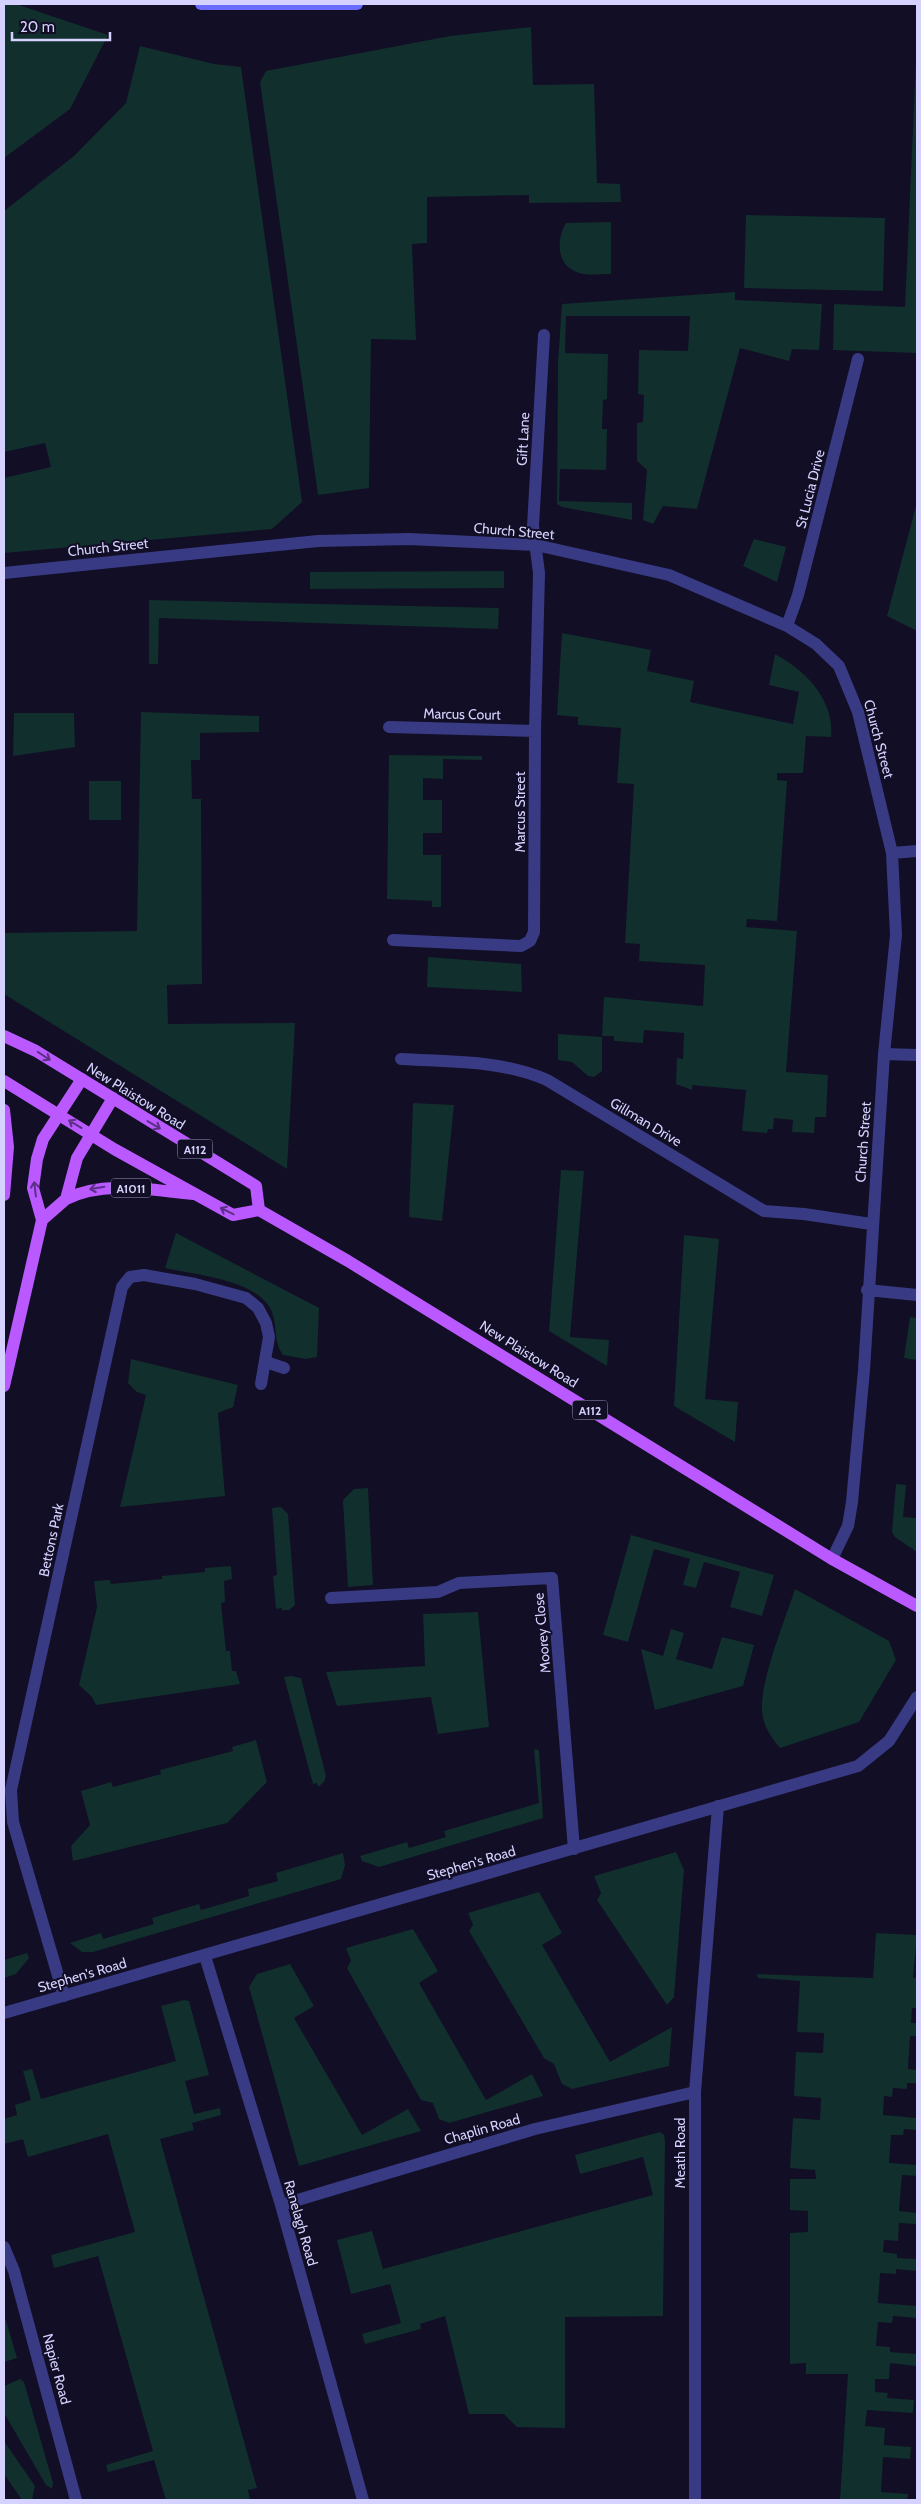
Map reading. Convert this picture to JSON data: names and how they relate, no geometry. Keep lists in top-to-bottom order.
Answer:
{
  "streets": {
    "main road": ["New Plaistow Road", "A112", "A1011"],
    "street": [
      "Gift Lane",
      "St Lucia Drive",
      "Church Street",
      "Marcus Court",
      "Marcus Street",
      "Gillman Drive",
      "Bettons Park",
      "Moorey Close",
      "Stephen's Road",
      "Chaplin Road",
      "Meath Road",
      "Ranelagh Road",
      "Napier Road"
    ]
  },
  "crossings": [
    ["Gift Lane", "Church Street"],
    ["Gift Lane", "Marcus Street"],
    ["St Lucia Drive", "Church Street"],
    ["Church Street", "Marcus Street"],
    ["Church Street", "New Plaistow Road"],
    ["Church Street", "Gillman Drive"],
    ["Church Street", "A112"],
    ["Marcus Court", "Marcus Street"],
    ["New Plaistow Road", "A112"],
    ["Bettons Park", "Stephen's Road"],
    ["Moorey Close", "Stephen's Road"],
    ["Stephen's Road", "Meath Road"],
    ["Stephen's Road", "Ranelagh Road"],
    ["Chaplin Road", "Meath Road"],
    ["Chaplin Road", "Ranelagh Road"]
  ],
  "scale_bar": "20 m"
}
